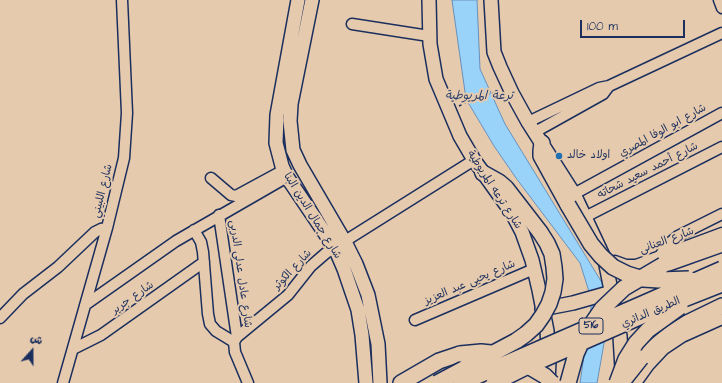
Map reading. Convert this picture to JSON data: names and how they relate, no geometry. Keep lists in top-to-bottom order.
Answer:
{
  "streets": {
    "highway": ["الطريق الدائري", "516"],
    "main road": ["شارع ترعه المريوطية", "شارع جمال الدين البنا"],
    "street": [
      "شارع ابو الوفا المصري",
      "شارع أحمد سعيد شحاته",
      "شارع اللبيني",
      "شارع العنانى",
      "شارع الكوثر",
      "شارع عادل عدلى الدربى",
      "شارع يحيى عبد العزيز",
      "شارع جرير"
    ]
  },
  "crossings": [
    ["شارع ترعه المريوطية", "شارع الكوثر"],
    ["شارع ترعه المريوطية", "شارع يحيى عبد العزيز"],
    ["شارع اللبيني", "شارع جرير"],
    ["شارع جمال الدين البنا", "شارع الكوثر"],
    ["شارع الكوثر", "شارع عادل عدلى الدربى"]
  ],
  "water": ["ترعة المريوطية"],
  "places": ["اولاد خالد"],
  "scale_bar": "100 m",
  "north": "top"
}
